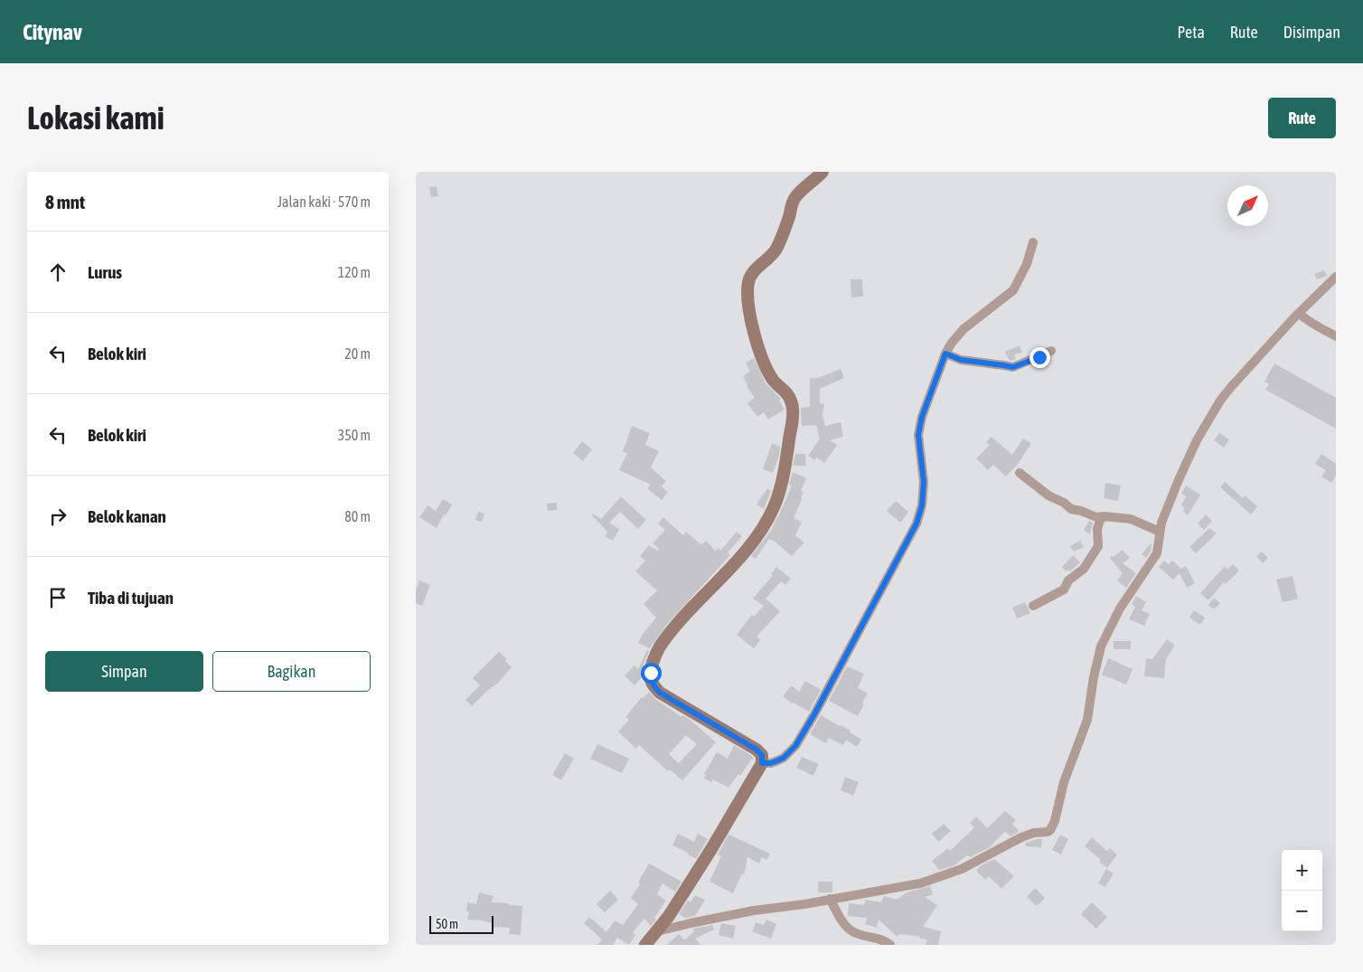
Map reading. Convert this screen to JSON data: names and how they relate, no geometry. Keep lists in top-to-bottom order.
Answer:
{
  "scale_bar": "50 m",
  "north": "top right",
  "page": {
    "header": "Citynav",
    "nav": ["Peta", "Rute", "Disimpan"],
    "buttons": [
      "Rute",
      ["Simpan", "Bagikan"]
    ],
    "title": "Lokasi kami",
    "heading": ["8 mnt", "Jalan kaki · 570 m"],
    "list": [
      ["Lurus", "120 m"],
      ["Belok kiri", "20 m"],
      ["Belok kiri", "350 m"],
      ["Belok kanan", "80 m"],
      "Tiba di tujuan"
    ],
    "map_buttons": ["+", "−"],
    "scale": "50 m"
  }
}
